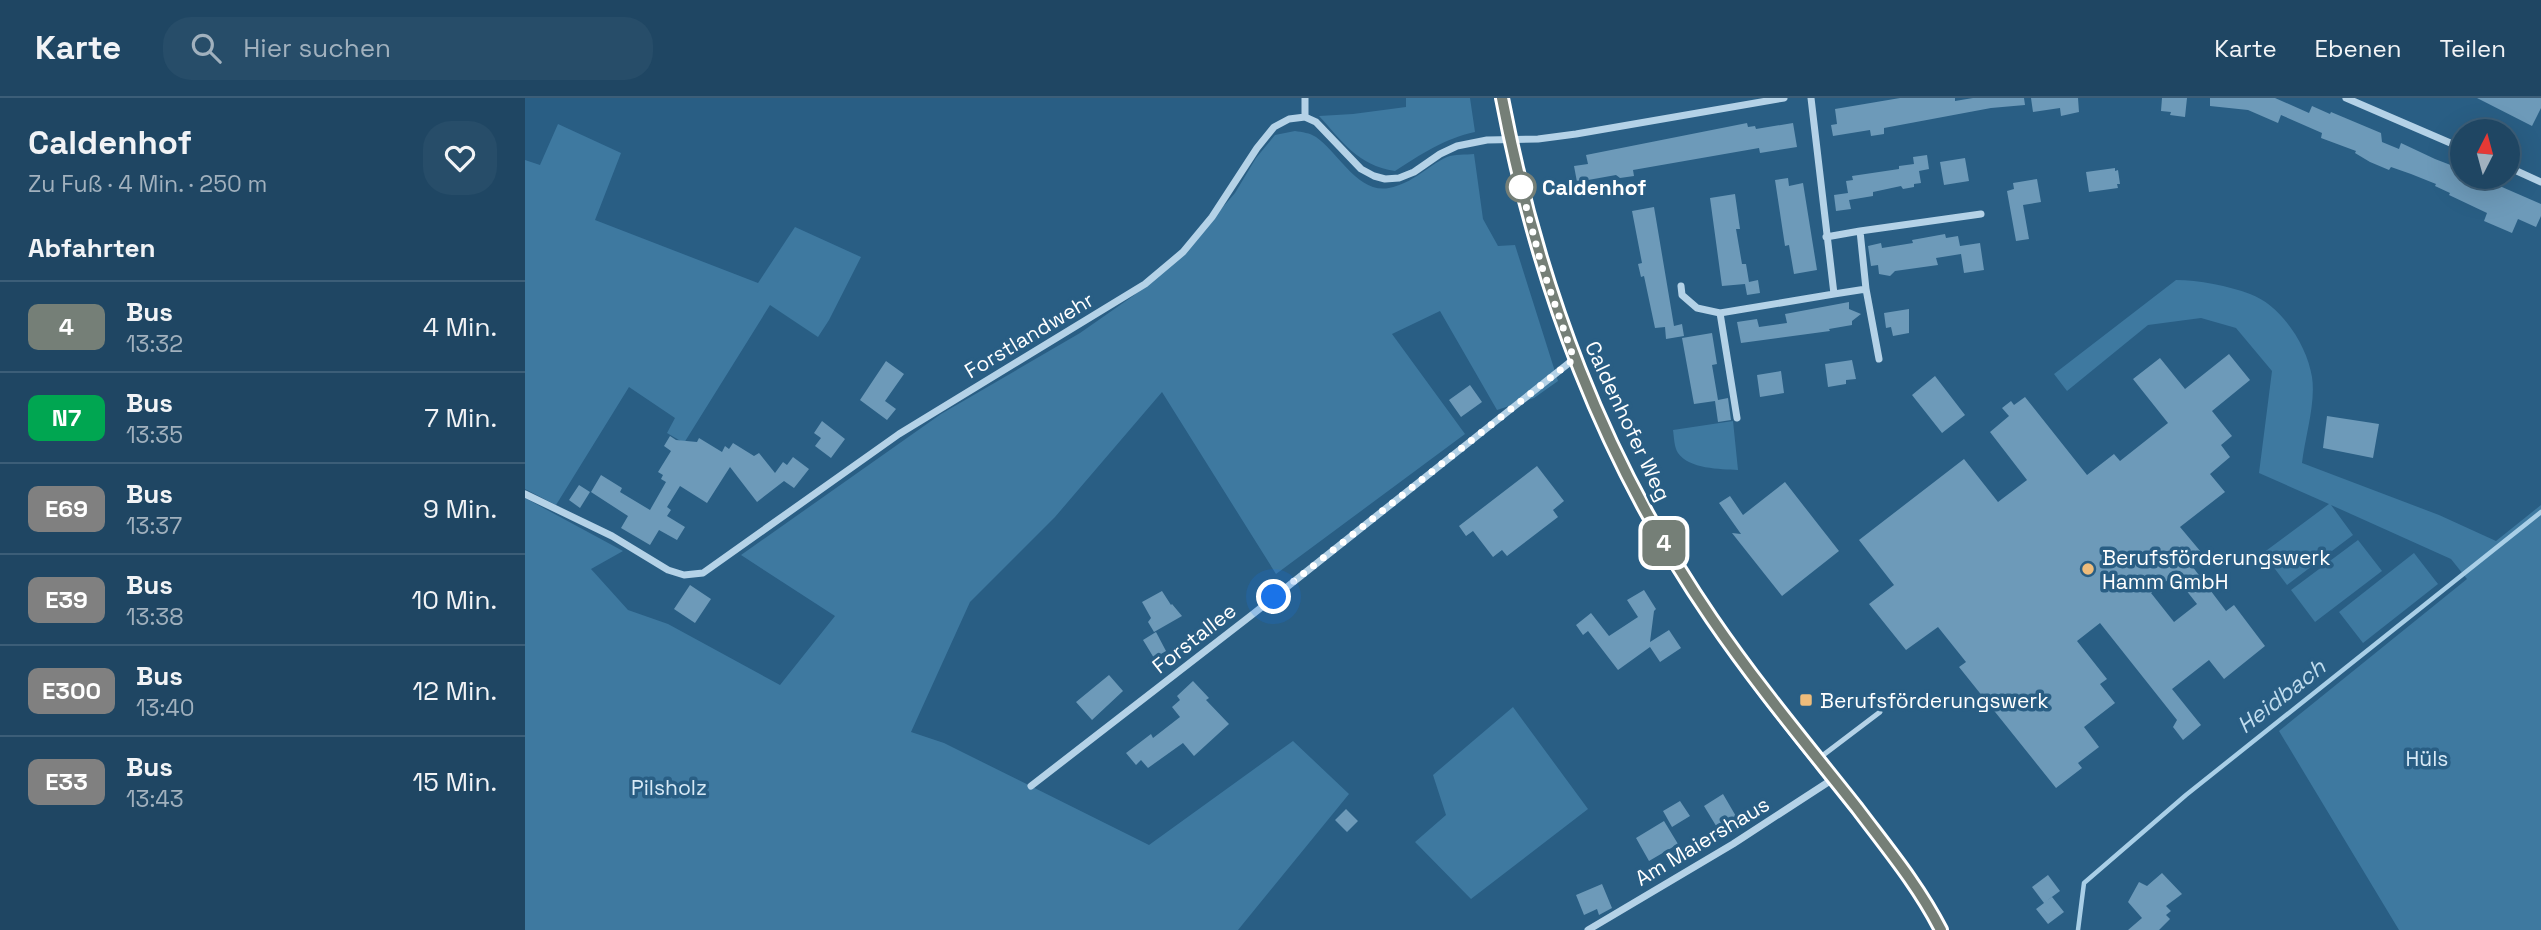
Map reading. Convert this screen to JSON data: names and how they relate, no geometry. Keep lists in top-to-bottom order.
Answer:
{
  "streets": {
    "main road": ["Caldenhofer Weg"],
    "street": ["Forstlandwehr", "Forstallee", "Am Maiershaus"]
  },
  "crossings": [
    ["Caldenhofer Weg", "Forstallee"],
    ["Caldenhofer Weg", "Am Maiershaus"]
  ],
  "water": ["Heidbach"],
  "parks": ["Hüls", "Pilsholz"],
  "places": {
    "other": ["Caldenhof", "Berufsförderungswerk Hamm GmbH"],
    "transit": ["Berufsförderungswerk"]
  },
  "lines": ["bus line 4"],
  "north": "top",
  "page": {
    "header": "Karte",
    "search": "Hier suchen",
    "nav": ["Karte", "Ebenen", "Teilen"],
    "heading": [
      ["Caldenhof", "Zu Fuß · 4 Min. · 250 m"],
      "Abfahrten"
    ],
    "on_map": "4",
    "list": [
      {
        "mark": "4",
        "name": "Bus",
        "note": "13:32",
        "value": "4 Min."
      },
      {
        "mark": "N7",
        "name": "Bus",
        "note": "13:35",
        "value": "7 Min."
      },
      {
        "mark": "E69",
        "name": "Bus",
        "note": "13:37",
        "value": "9 Min."
      },
      {
        "mark": "E39",
        "name": "Bus",
        "note": "13:38",
        "value": "10 Min."
      },
      {
        "mark": "E300",
        "name": "Bus",
        "note": "13:40",
        "value": "12 Min."
      },
      {
        "mark": "E33",
        "name": "Bus",
        "note": "13:43",
        "value": "15 Min."
      }
    ]
  }
}
